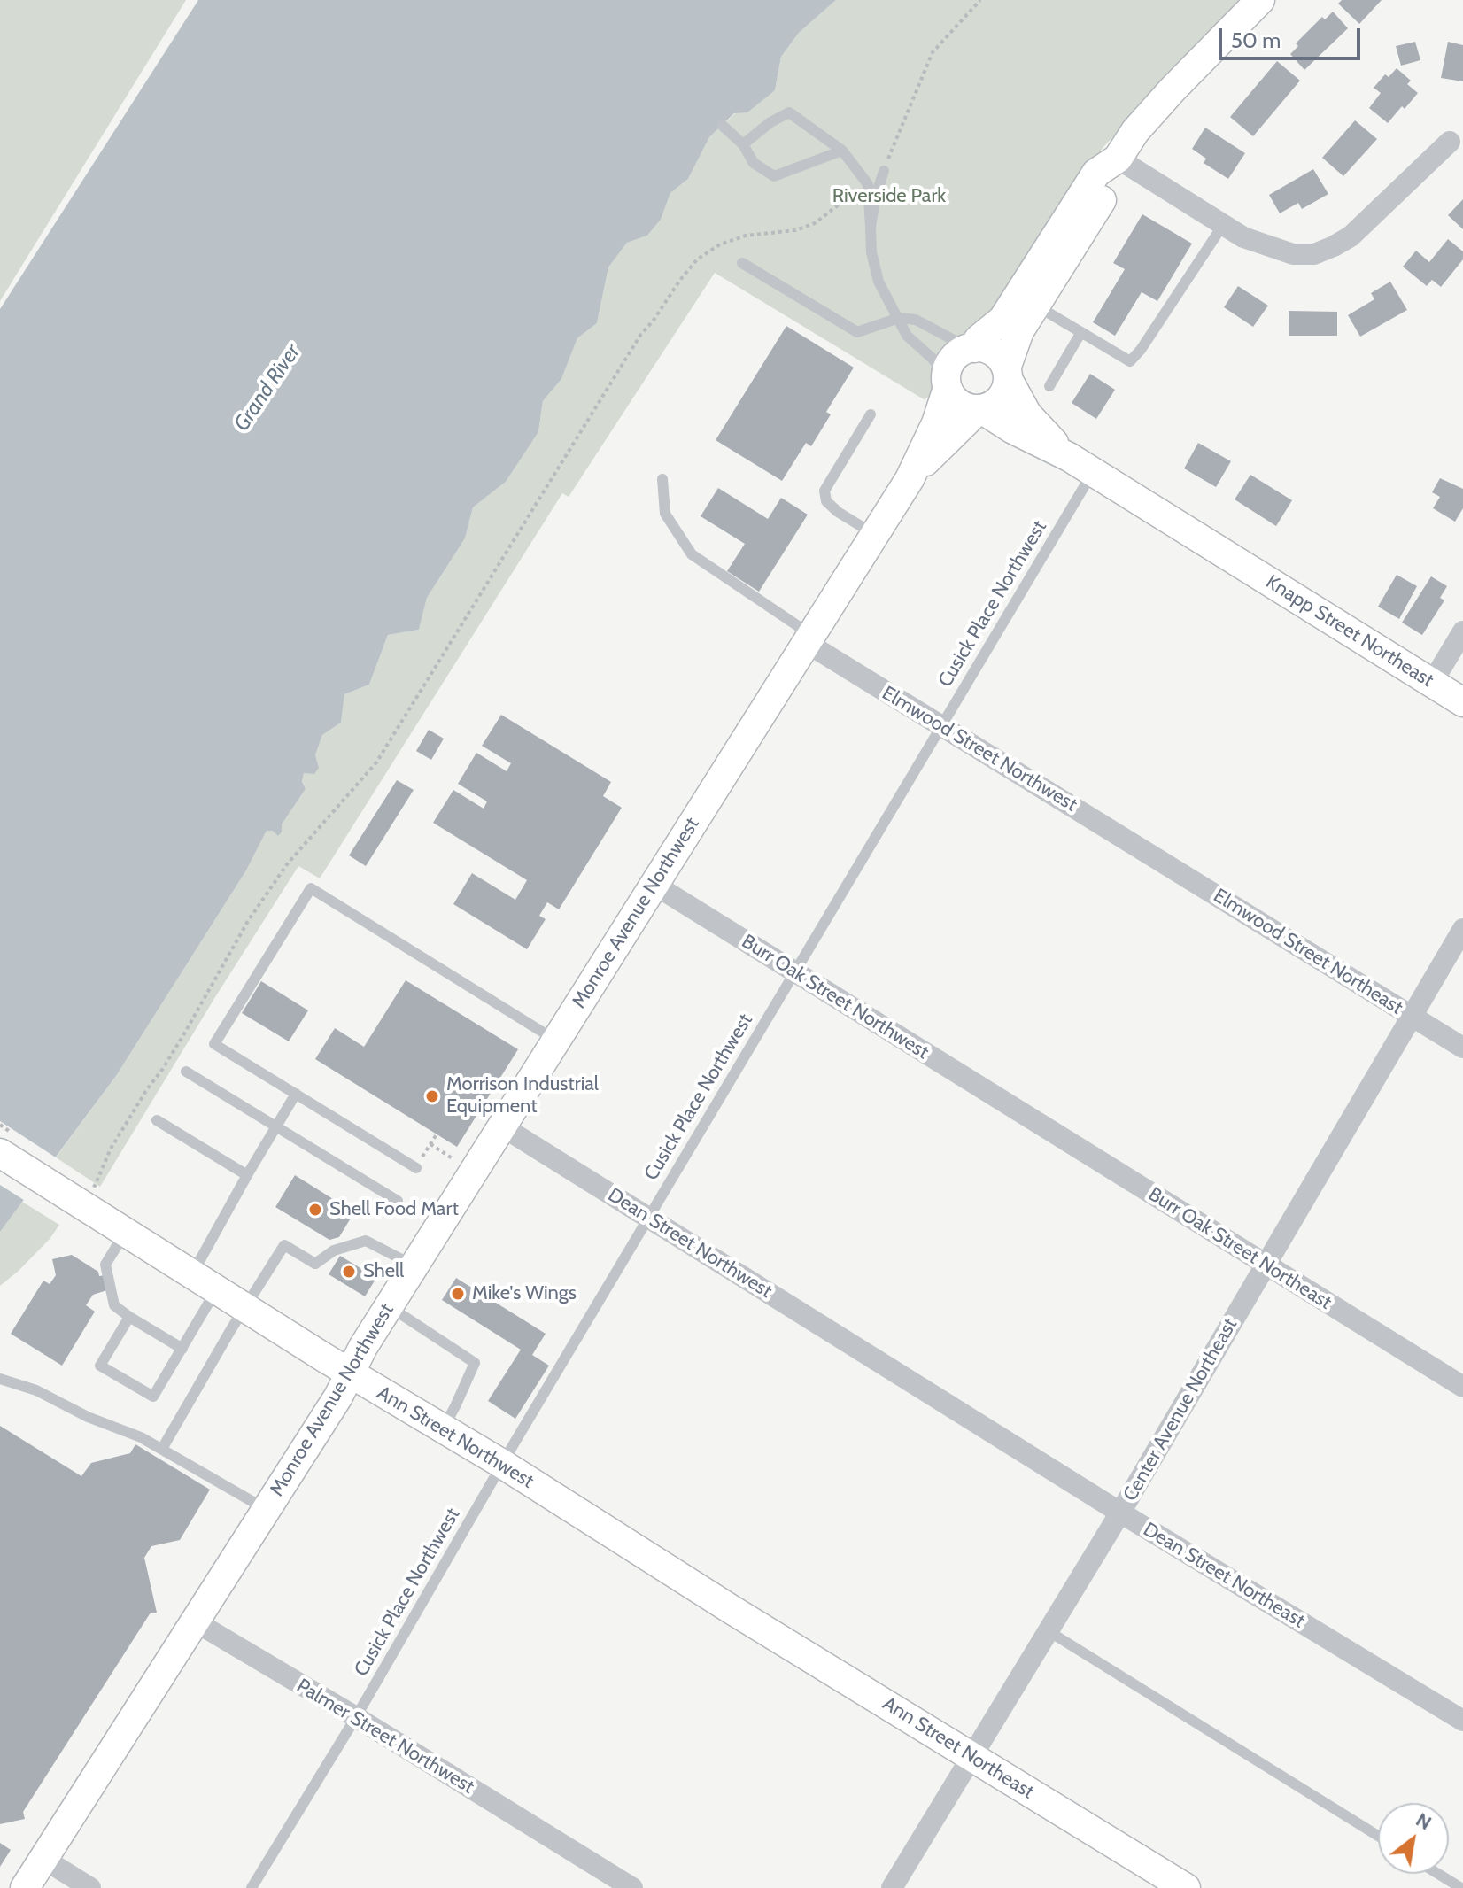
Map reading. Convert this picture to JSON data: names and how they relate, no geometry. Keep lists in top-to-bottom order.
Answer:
{
  "streets": {
    "main road": [
      "Knapp Street Northeast",
      "Monroe Avenue Northwest",
      "Ann Street Northwest",
      "Ann Street Northeast"
    ],
    "street": [
      "Elmwood Street Northwest",
      "Elmwood Street Northeast",
      "Burr Oak Street Northwest",
      "Dean Street Northwest",
      "Burr Oak Street Northeast",
      "Center Avenue Northeast",
      "Dean Street Northeast",
      "Palmer Street Northwest"
    ],
    "lane": ["Cusick Place Northwest"]
  },
  "crossings": [
    ["Cusick Place Northwest", "Knapp Street Northeast"],
    ["Cusick Place Northwest", "Elmwood Street Northwest"],
    ["Cusick Place Northwest", "Burr Oak Street Northwest"],
    ["Cusick Place Northwest", "Dean Street Northwest"],
    ["Cusick Place Northwest", "Ann Street Northwest"],
    ["Cusick Place Northwest", "Palmer Street Northwest"],
    ["Elmwood Street Northwest", "Monroe Avenue Northwest"],
    ["Elmwood Street Northwest", "Elmwood Street Northeast"],
    ["Monroe Avenue Northwest", "Burr Oak Street Northwest"],
    ["Monroe Avenue Northwest", "Dean Street Northwest"],
    ["Monroe Avenue Northwest", "Ann Street Northwest"],
    ["Monroe Avenue Northwest", "Palmer Street Northwest"],
    ["Elmwood Street Northeast", "Center Avenue Northeast"],
    ["Burr Oak Street Northwest", "Burr Oak Street Northeast"],
    ["Dean Street Northwest", "Dean Street Northeast"],
    ["Burr Oak Street Northeast", "Center Avenue Northeast"],
    ["Center Avenue Northeast", "Dean Street Northeast"],
    ["Center Avenue Northeast", "Ann Street Northeast"],
    ["Ann Street Northwest", "Ann Street Northeast"]
  ],
  "water": ["Grand River"],
  "parks": ["Riverside Park"],
  "places": [
    "Morrison Industrial Equipment",
    "Shell Food Mart",
    "Shell",
    "Mike's Wings"
  ],
  "scale_bar": "50 m",
  "north": "top right"
}
